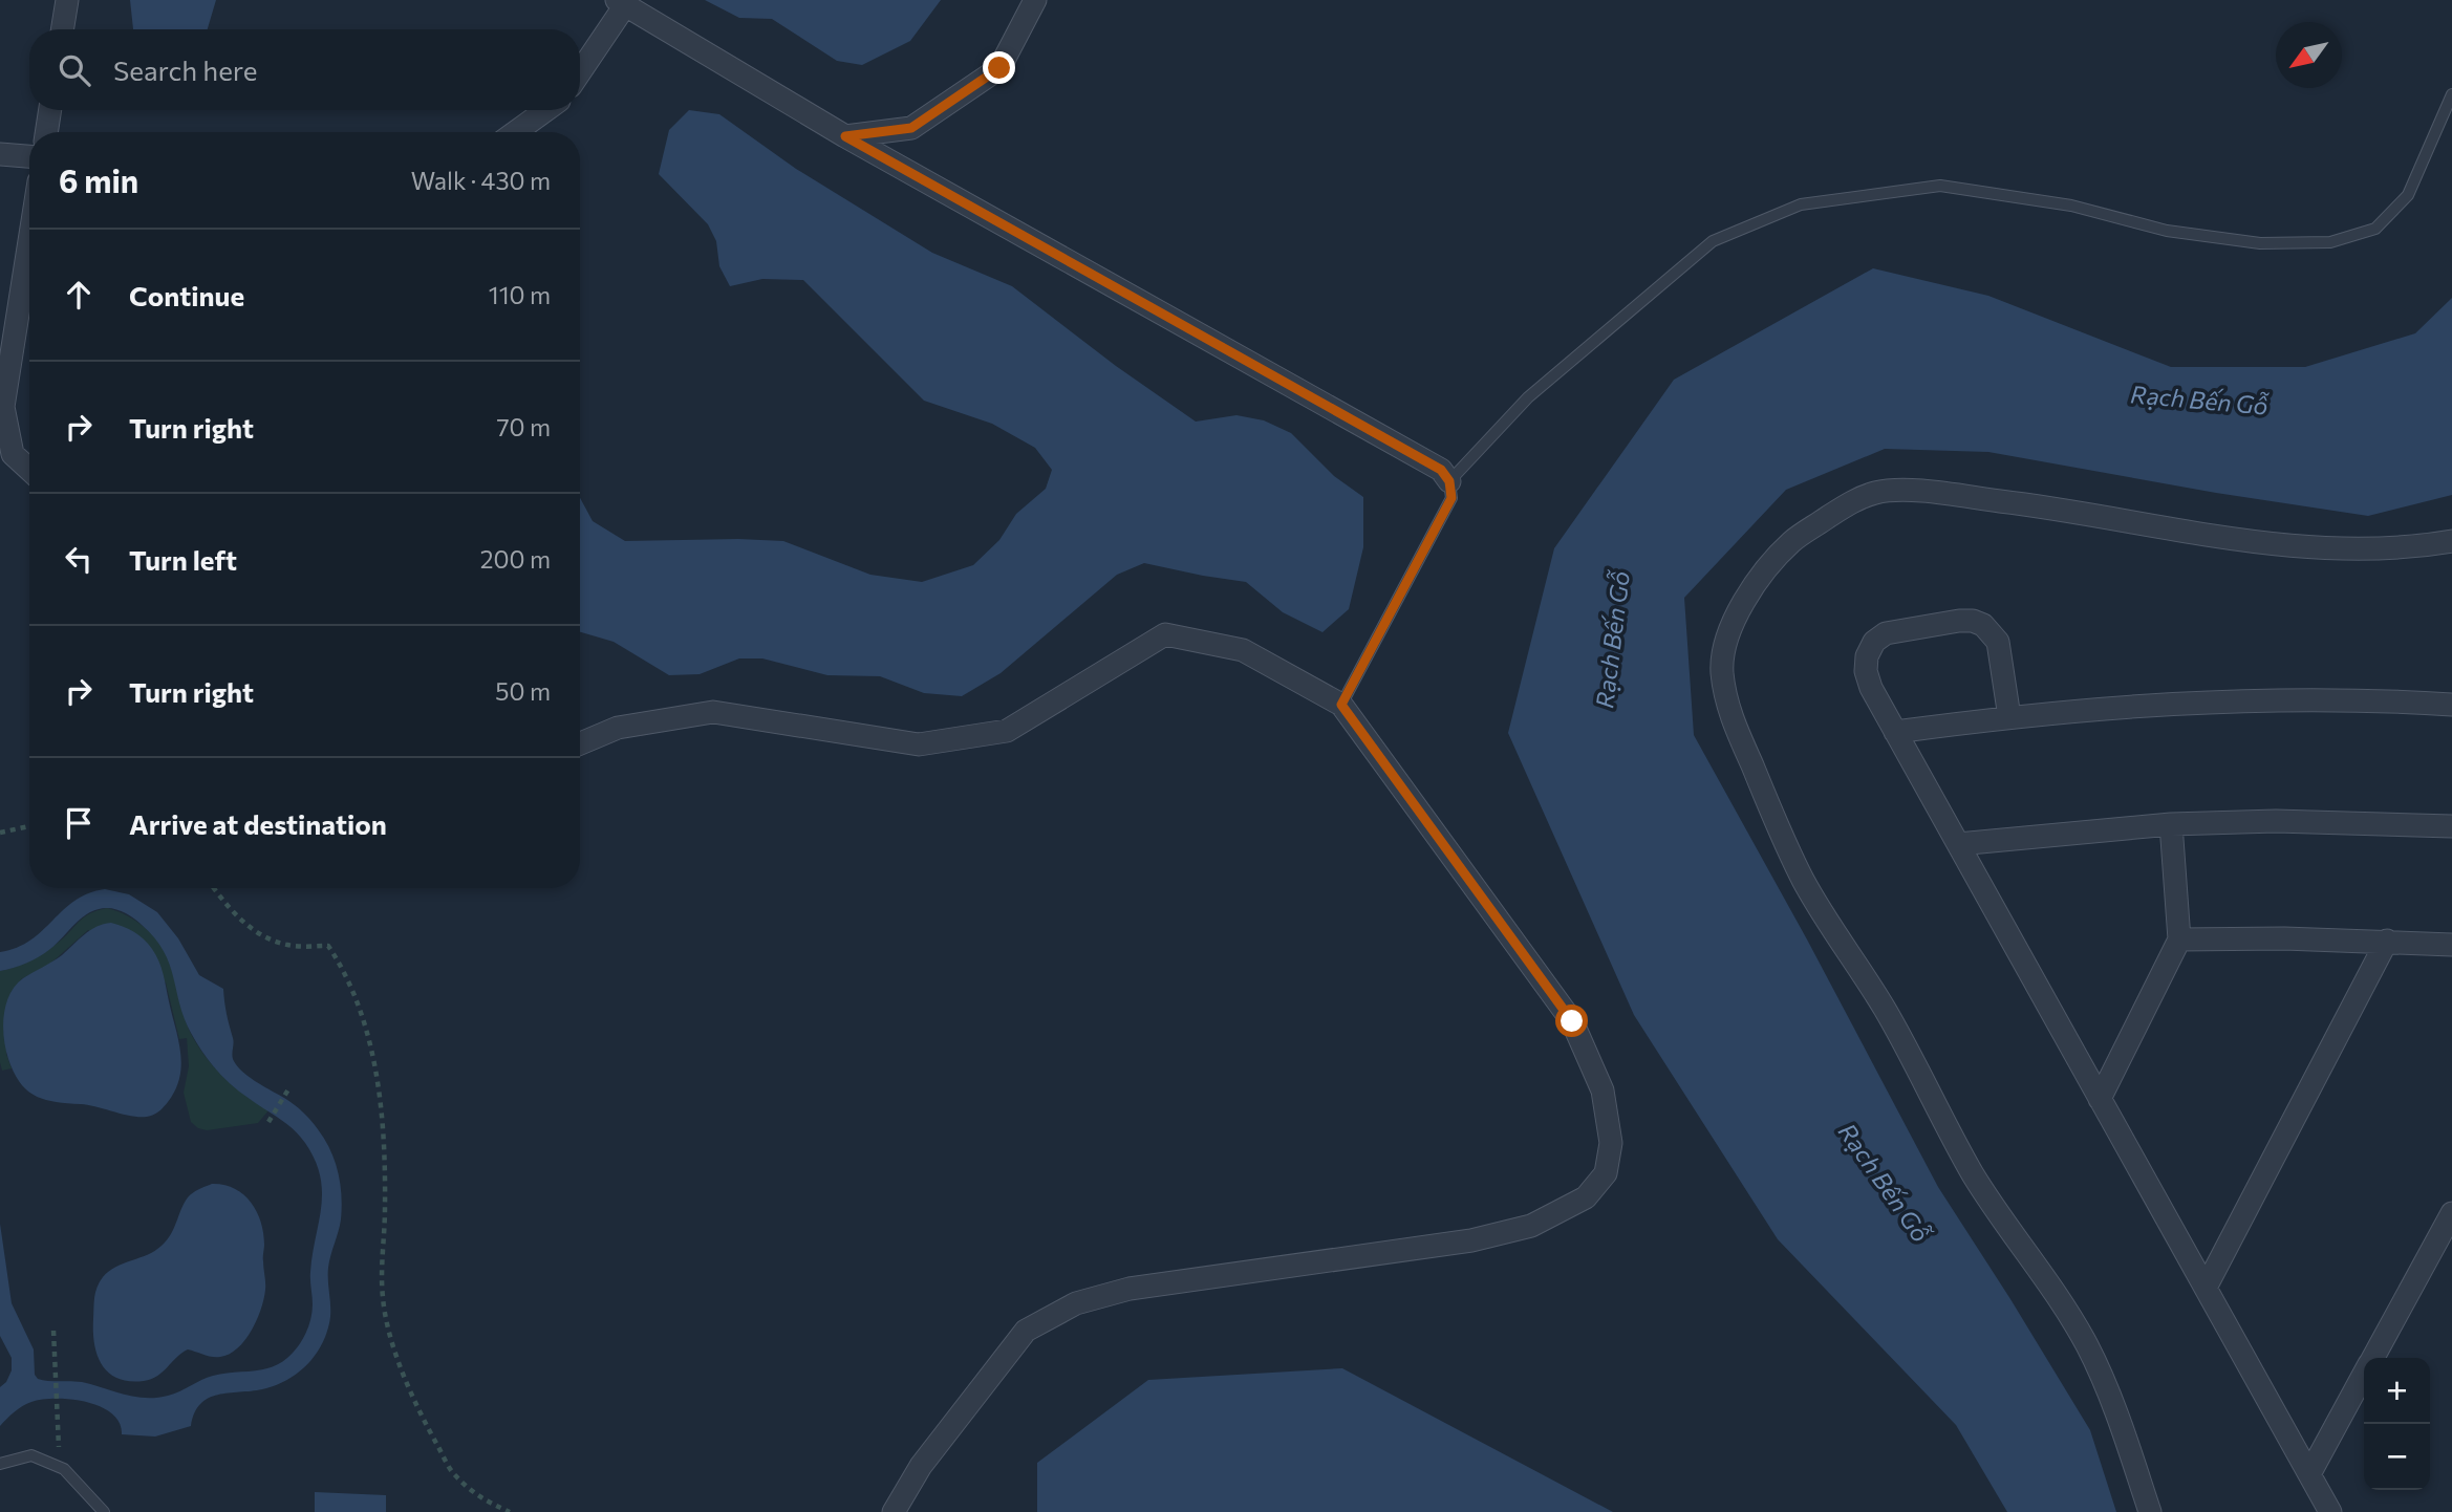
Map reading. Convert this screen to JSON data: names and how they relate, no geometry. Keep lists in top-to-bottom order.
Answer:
{
  "water": ["Rạch Bến Gỗ"],
  "north": "bottom left",
  "page": {
    "search": "Search here",
    "heading": ["6 min", "Walk · 430 m"],
    "list": [
      ["Continue", "110 m"],
      ["Turn right", "70 m"],
      ["Turn left", "200 m"],
      ["Turn right", "50 m"],
      "Arrive at destination"
    ],
    "map_buttons": ["+", "−"]
  }
}
